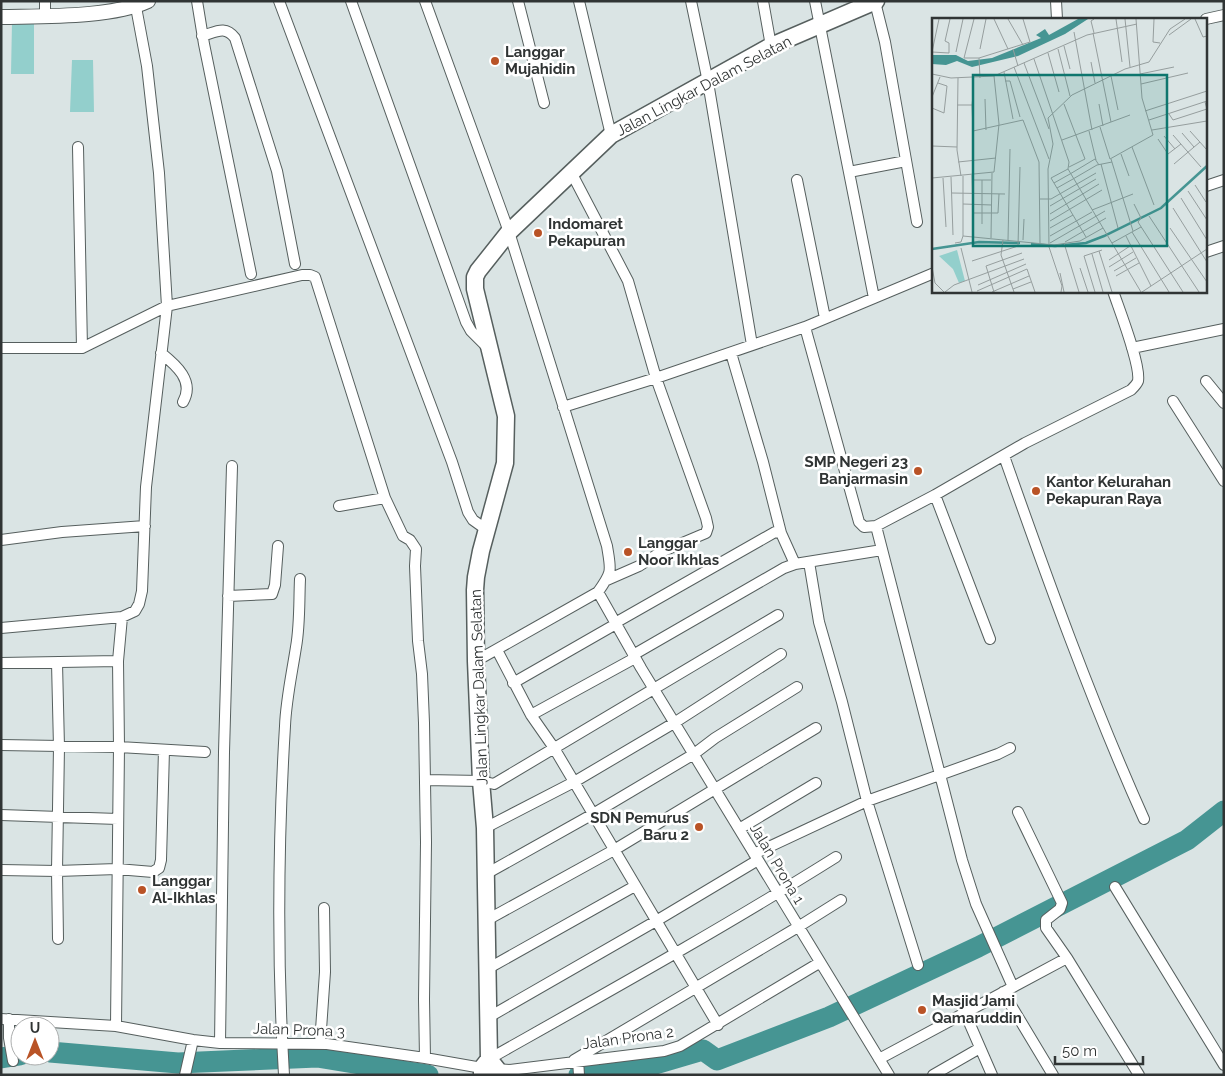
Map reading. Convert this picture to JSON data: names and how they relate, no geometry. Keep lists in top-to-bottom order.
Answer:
{
  "streets": {
    "main road": ["Jalan Lingkar Dalam Selatan"],
    "street": ["Jalan Prona 1", "Jalan Prona 3", "Jalan Prona 2"]
  },
  "crossings": [
    ["Jalan Lingkar Dalam Selatan", "Jalan Prona 3"],
    ["Jalan Lingkar Dalam Selatan", "Jalan Prona 2"],
    ["Jalan Prona 1", "Jalan Prona 2"],
    ["Jalan Prona 3", "Jalan Prona 2"]
  ],
  "places": [
    "Langgar Mujahidin",
    "Indomaret Pekapuran",
    "SMP Negeri 23 Banjarmasin",
    "Kantor Kelurahan Pekapuran Raya",
    "Langgar Noor Ikhlas",
    "SDN Pemurus Baru 2",
    "Langgar Al-Ikhlas",
    "Masjid Jami Qamaruddin"
  ],
  "scale_bar": "50 m",
  "north": "top"
}
